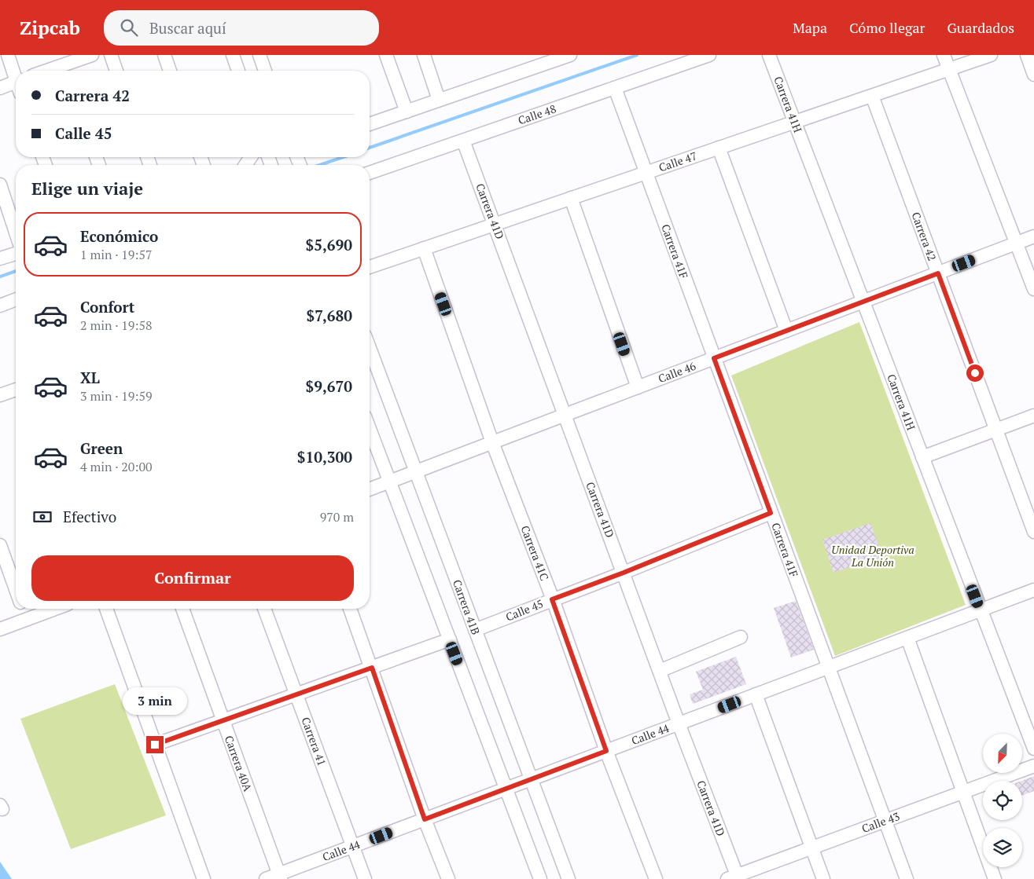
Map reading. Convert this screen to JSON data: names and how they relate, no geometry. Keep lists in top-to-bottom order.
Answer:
{
  "streets": {
    "street": [
      "Carrera 41H",
      "Calle 48",
      "Calle 47",
      "Carrera 41D",
      "Carrera 42",
      "Carrera 41F",
      "Calle 46",
      "Carrera 41C",
      "Carrera 41B",
      "Calle 45",
      "Calle 44",
      "Carrera 41",
      "Carrera 40A",
      "Calle 43"
    ]
  },
  "crossings": [
    ["Carrera 41H", "Calle 47"],
    ["Carrera 41H", "Calle 46"],
    ["Carrera 41H", "Calle 44"],
    ["Calle 48", "Carrera 41D"],
    ["Calle 48", "Carrera 41F"],
    ["Calle 47", "Carrera 41D"],
    ["Calle 47", "Carrera 42"],
    ["Calle 47", "Carrera 41F"],
    ["Calle 47", "Carrera 41C"],
    ["Carrera 41D", "Calle 46"],
    ["Carrera 41D", "Calle 45"],
    ["Carrera 41D", "Calle 44"],
    ["Carrera 41D", "Calle 43"],
    ["Carrera 42", "Calle 46"],
    ["Carrera 41F", "Calle 46"],
    ["Carrera 41F", "Calle 45"],
    ["Carrera 41F", "Calle 44"],
    ["Carrera 41F", "Calle 43"],
    ["Calle 46", "Carrera 41C"],
    ["Calle 46", "Carrera 41B"],
    ["Carrera 41C", "Calle 45"],
    ["Carrera 41C", "Calle 44"],
    ["Carrera 41B", "Calle 45"],
    ["Carrera 41B", "Calle 44"],
    ["Calle 44", "Carrera 41"],
    ["Calle 44", "Carrera 40A"]
  ],
  "parks": ["Unidad Deportiva La Unión"],
  "north": "bottom left",
  "page": {
    "header": "Zipcab",
    "search": "Buscar aquí",
    "nav": ["Mapa", "Cómo llegar", "Guardados"],
    "banner": ["Carrera 42", "Calle 45"],
    "heading": "Elige un viaje",
    "list": [
      {
        "name": "Económico",
        "note": "1 min · 19:57",
        "value": "$5,690"
      },
      {
        "name": "Confort",
        "note": "2 min · 19:58",
        "value": "$7,680"
      },
      {
        "name": "XL",
        "note": "3 min · 19:59",
        "value": "$9,670"
      },
      {
        "name": "Green",
        "note": "4 min · 20:00",
        "value": "$10,300"
      }
    ],
    "pay": ["Efectivo", "970 m"],
    "buttons": "Confirmar",
    "bubble": "3 min"
  }
}
